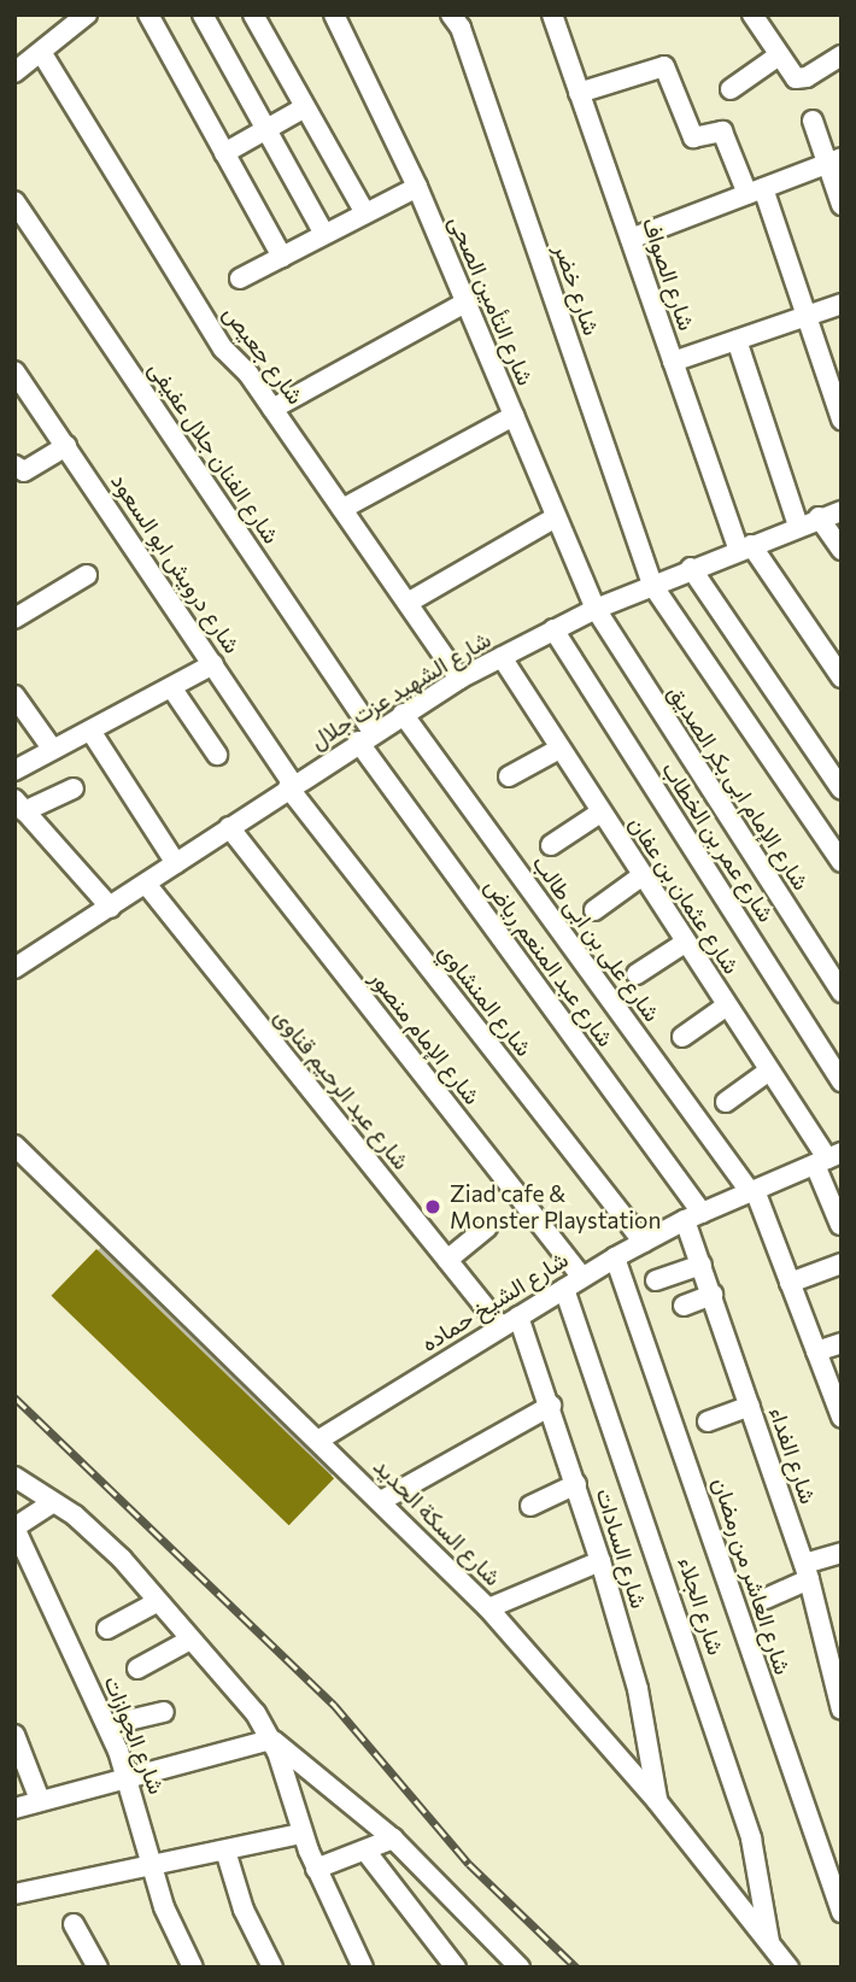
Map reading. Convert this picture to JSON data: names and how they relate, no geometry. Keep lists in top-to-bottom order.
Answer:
{
  "streets": {
    "street": [
      "شارع الصواف",
      "شارع خضر",
      "شارع التأمين الصحى",
      "شارع جعيص",
      "شارع الفنان جلال عفيفى",
      "شارع درويش ابو السعود",
      "شارع الشهيد عزت جلال",
      "شارع الإمام ابى بكر الصديق",
      "شارع عمر بن الخطاب",
      "شارع عثمان بن عفان",
      "شارع على بن ابى طالب",
      "شارع عبد المنعم رياض",
      "شارع المنشاوي",
      "شارع الإمام منصور",
      "شارع عبد الرحيم قناوى",
      "شارع الشيخ حماده",
      "شارع الفداء",
      "شارع السكة الحديد",
      "شارع السادات",
      "شارع العاشر من رمضان",
      "شارع الجلاء",
      "شارع الجوازات"
    ]
  },
  "crossings": [
    ["شارع الصواف", "شارع الشهيد عزت جلال"],
    ["شارع خضر", "شارع الشهيد عزت جلال"],
    ["شارع التأمين الصحى", "شارع الشهيد عزت جلال"],
    ["شارع التأمين الصحى", "شارع الإمام ابى بكر الصديق"],
    ["شارع جعيص", "شارع الشهيد عزت جلال"],
    ["شارع الفنان جلال عفيفى", "شارع الشهيد عزت جلال"],
    ["شارع الفنان جلال عفيفى", "شارع عبد المنعم رياض"],
    ["شارع درويش ابو السعود", "شارع الشهيد عزت جلال"],
    ["شارع درويش ابو السعود", "شارع المنشاوي"],
    ["شارع الشهيد عزت جلال", "شارع الإمام ابى بكر الصديق"],
    ["شارع الشهيد عزت جلال", "شارع عمر بن الخطاب"],
    ["شارع الشهيد عزت جلال", "شارع عثمان بن عفان"],
    ["شارع الشهيد عزت جلال", "شارع على بن ابى طالب"],
    ["شارع الشهيد عزت جلال", "شارع عبد المنعم رياض"],
    ["شارع الشهيد عزت جلال", "شارع المنشاوي"],
    ["شارع الشهيد عزت جلال", "شارع الإمام منصور"],
    ["شارع الشهيد عزت جلال", "شارع عبد الرحيم قناوى"],
    ["شارع عثمان بن عفان", "شارع الشيخ حماده"],
    ["شارع على بن ابى طالب", "شارع الشيخ حماده"],
    ["شارع عبد المنعم رياض", "شارع الشيخ حماده"],
    ["شارع عبد المنعم رياض", "شارع الفداء"],
    ["شارع المنشاوي", "شارع الشيخ حماده"],
    ["شارع الإمام منصور", "شارع الشيخ حماده"],
    ["شارع عبد الرحيم قناوى", "شارع الشيخ حماده"],
    ["شارع عبد الرحيم قناوى", "شارع السادات"],
    ["شارع الشيخ حماده", "شارع الفداء"],
    ["شارع الشيخ حماده", "شارع السكة الحديد"],
    ["شارع الشيخ حماده", "شارع السادات"],
    ["شارع الشيخ حماده", "شارع العاشر من رمضان"],
    ["شارع الشيخ حماده", "شارع الجلاء"],
    ["شارع السكة الحديد", "شارع السادات"],
    ["شارع السكة الحديد", "شارع الجلاء"]
  ],
  "places": ["Ziad cafe & Monster Playstation"]
}
